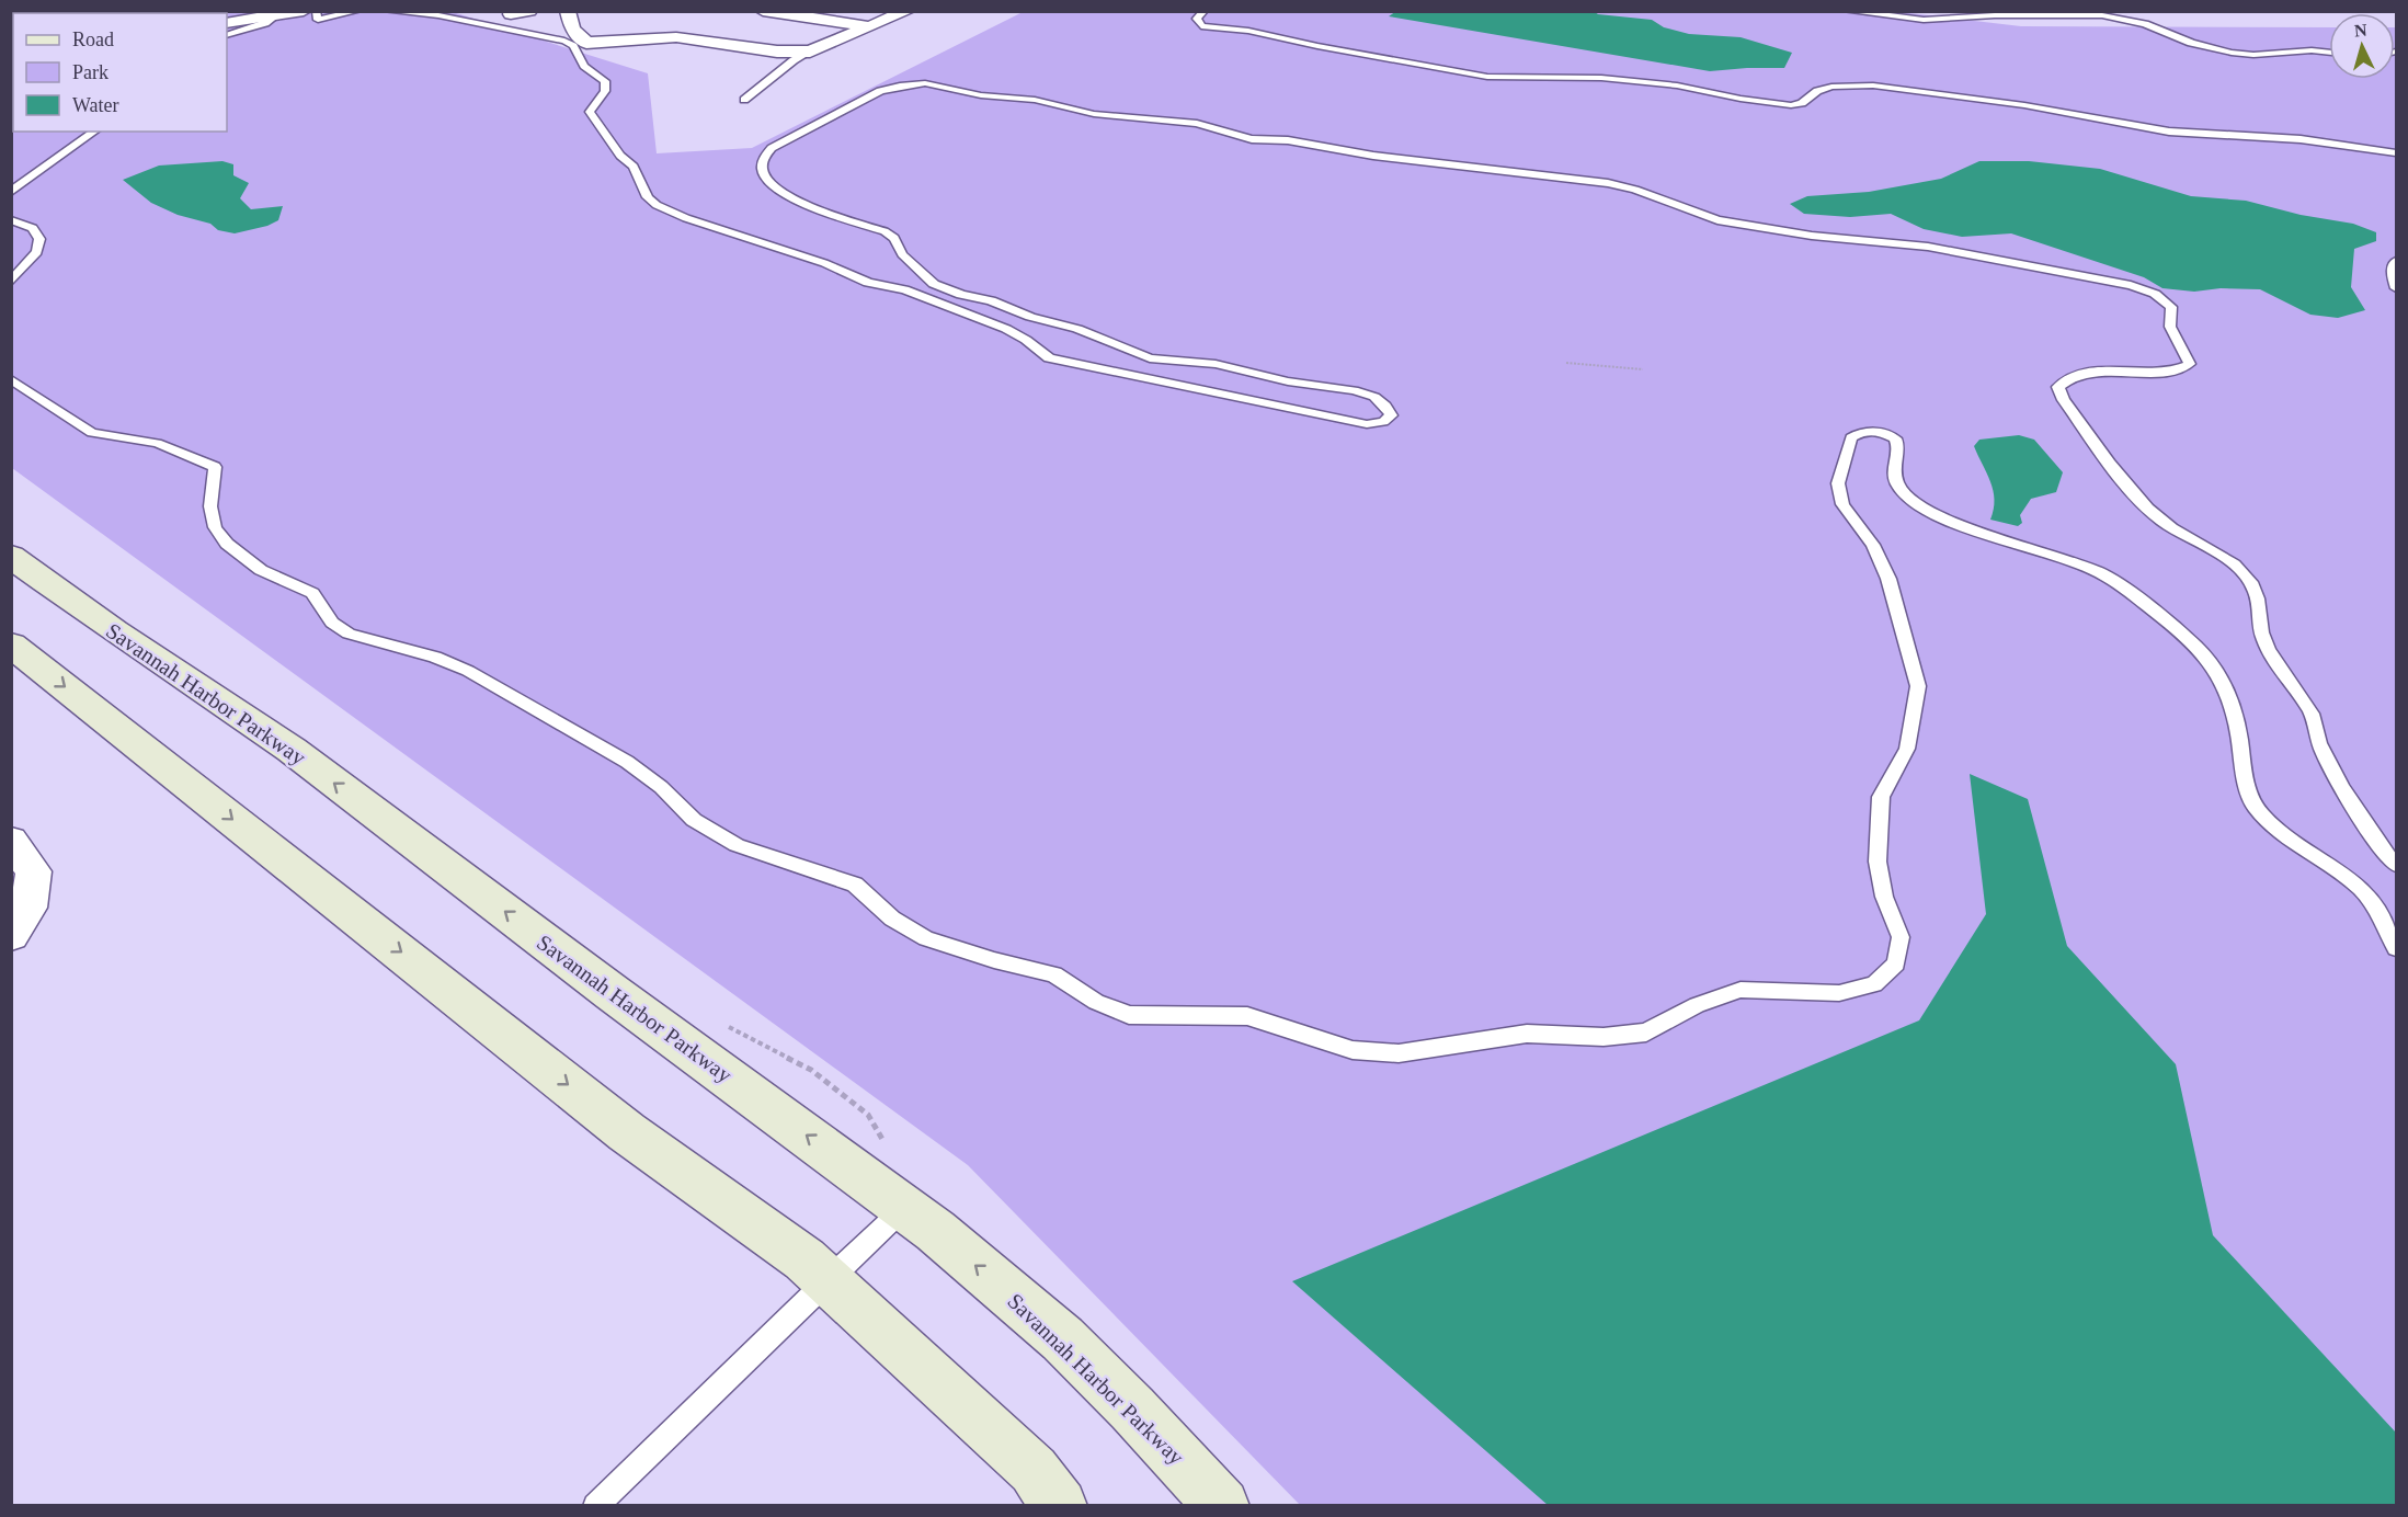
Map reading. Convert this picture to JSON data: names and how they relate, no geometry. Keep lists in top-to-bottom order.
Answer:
{
  "streets": {
    "street": ["Savannah Harbor Parkway"]
  },
  "legend": ["Road", "Park", "Water"],
  "north": "top"
}
